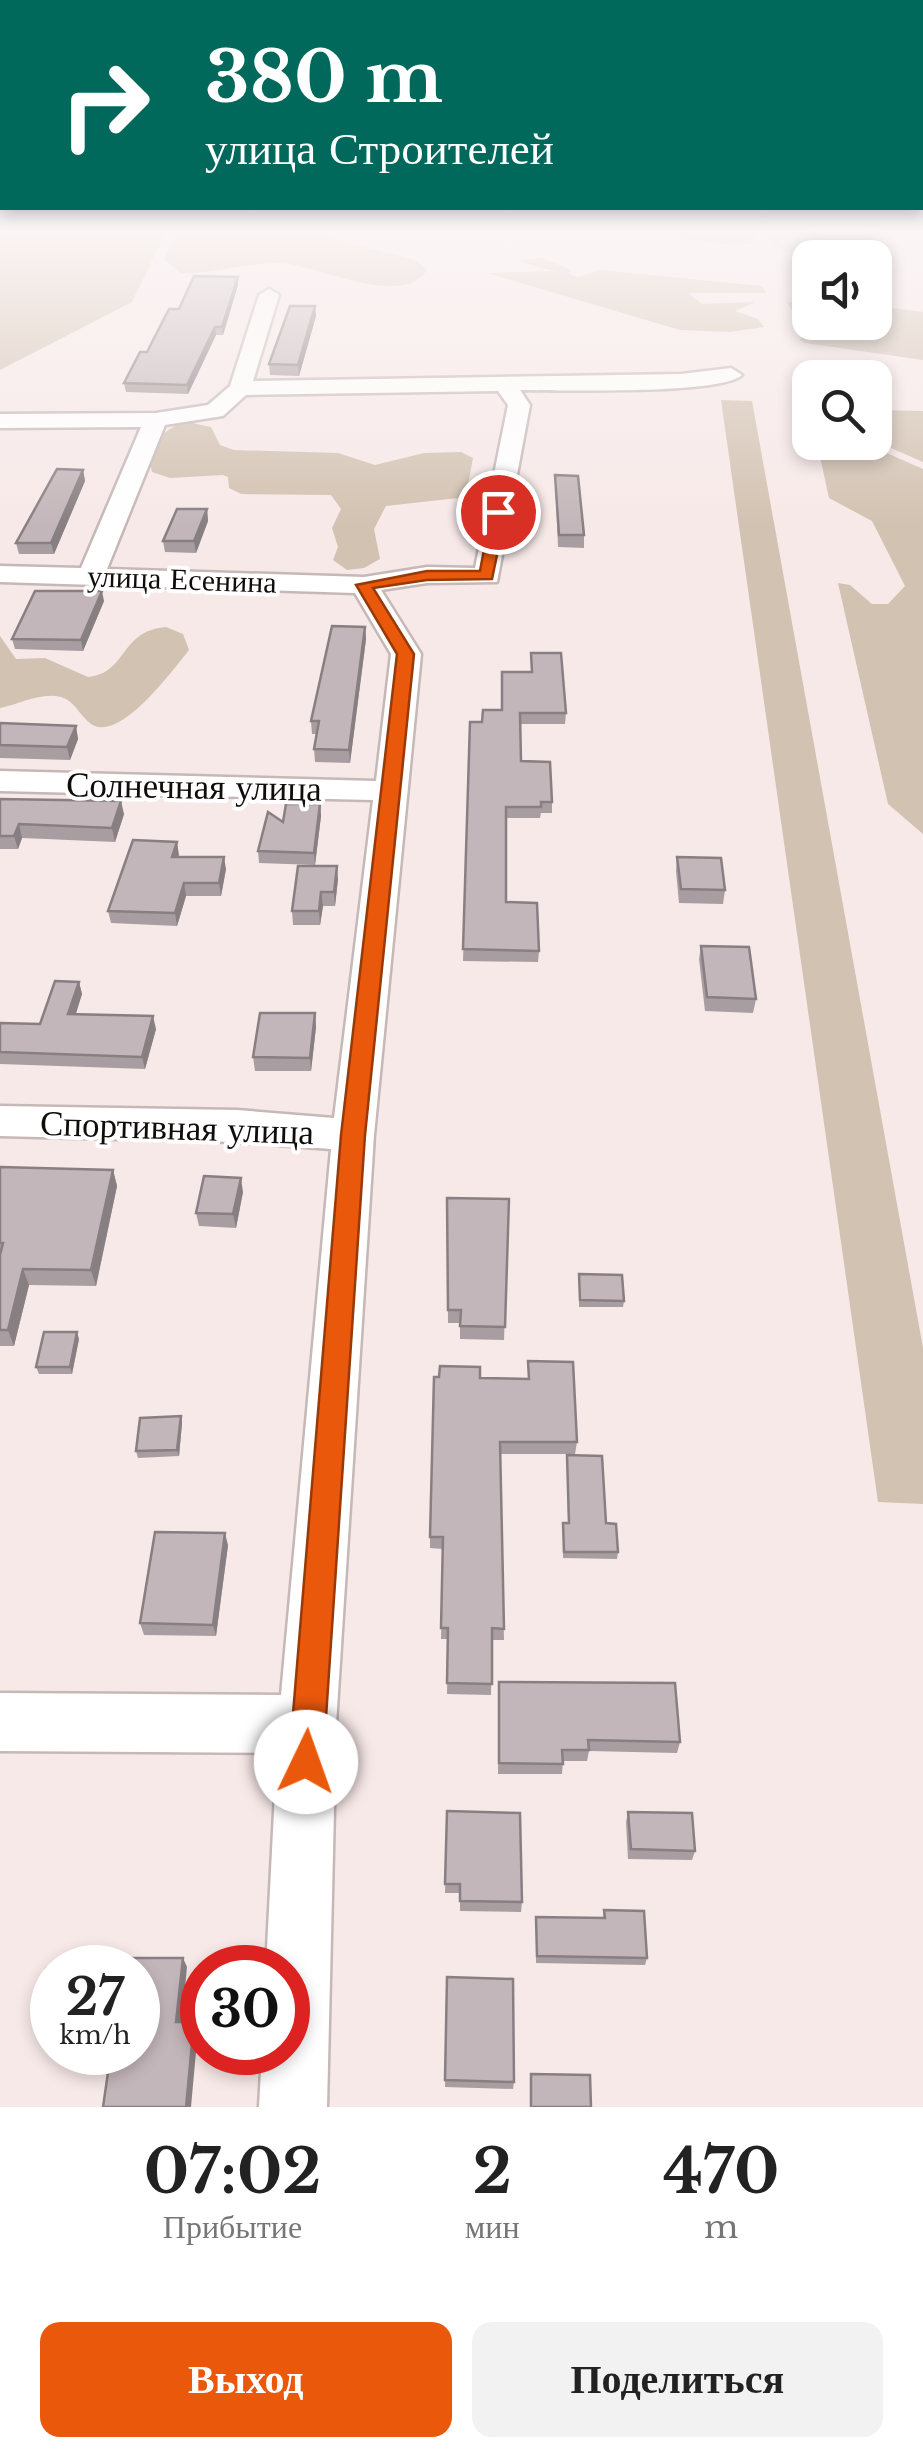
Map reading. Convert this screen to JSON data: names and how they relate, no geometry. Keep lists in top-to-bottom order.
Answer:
{
  "streets": {
    "street": ["улица Есенина", "Солнечная улица", "Спортивная улица"]
  },
  "page": {
    "turn": ["380 m", "улица Строителей"],
    "speed": "27 km/h",
    "limit": "30",
    "eta": [
      "07:02",
      "Прибытие",
      "2",
      "мин",
      "470",
      "m"
    ],
    "buttons": ["Выход", "Поделиться"]
  }
}
